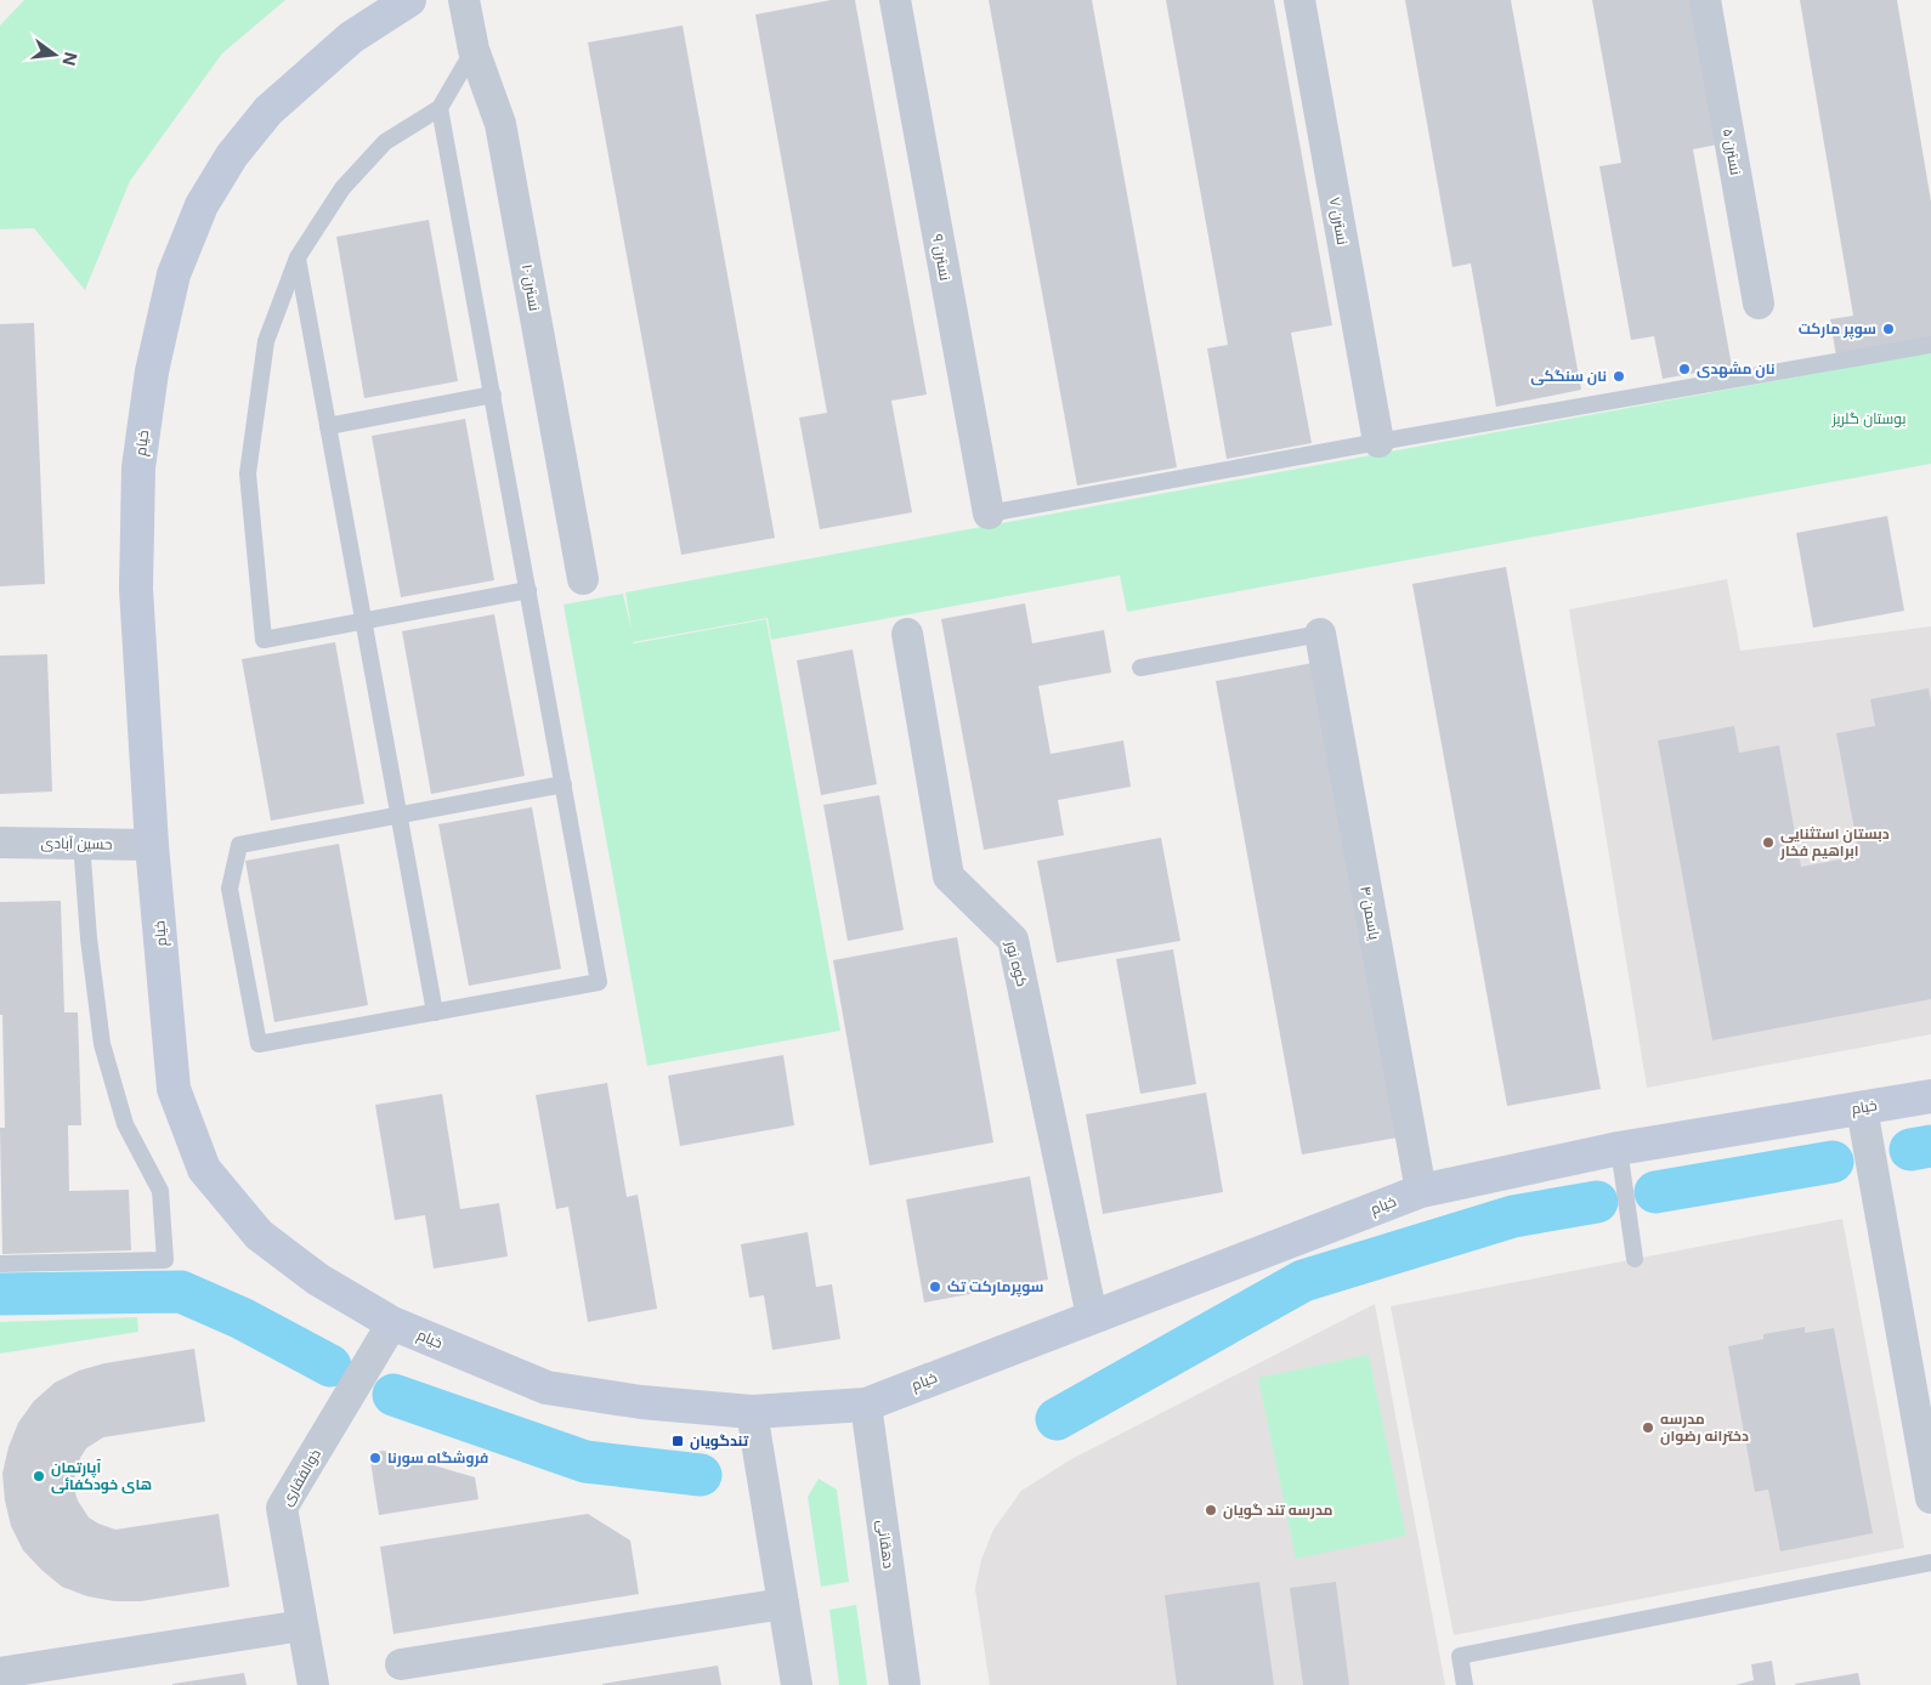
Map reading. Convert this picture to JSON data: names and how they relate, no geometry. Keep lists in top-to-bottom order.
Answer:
{
  "streets": {
    "street": [
      "نسترن ۵",
      "نسترن ۷",
      "نسترن ۹",
      "نسترن ۱۰",
      "خیام",
      "حسین آبادی",
      "یاسمن ۴",
      "کوه نور",
      "ذوالفقاری",
      "دهقانی"
    ]
  },
  "crossings": [
    ["خیام", "حسین آبادی"],
    ["خیام", "یاسمن ۴"],
    ["خیام", "کوه نور"],
    ["خیام", "ذوالفقاری"],
    ["خیام", "دهقانی"]
  ],
  "parks": ["بوستان گلریز"],
  "places": {
    "other": [
      "سوپر مارکت",
      "نان مشهدی",
      "نان سنگکی",
      "دبستان استثنایی ابراهیم فخار",
      "سوپرمارکت تک",
      "مدرسه دخترانه رضوان",
      "فروشگاه سورنا",
      "آپارتمان های خودکفائی",
      "مدرسه تند گویان"
    ],
    "transit": ["تندگویان"]
  },
  "north": "right"
}
